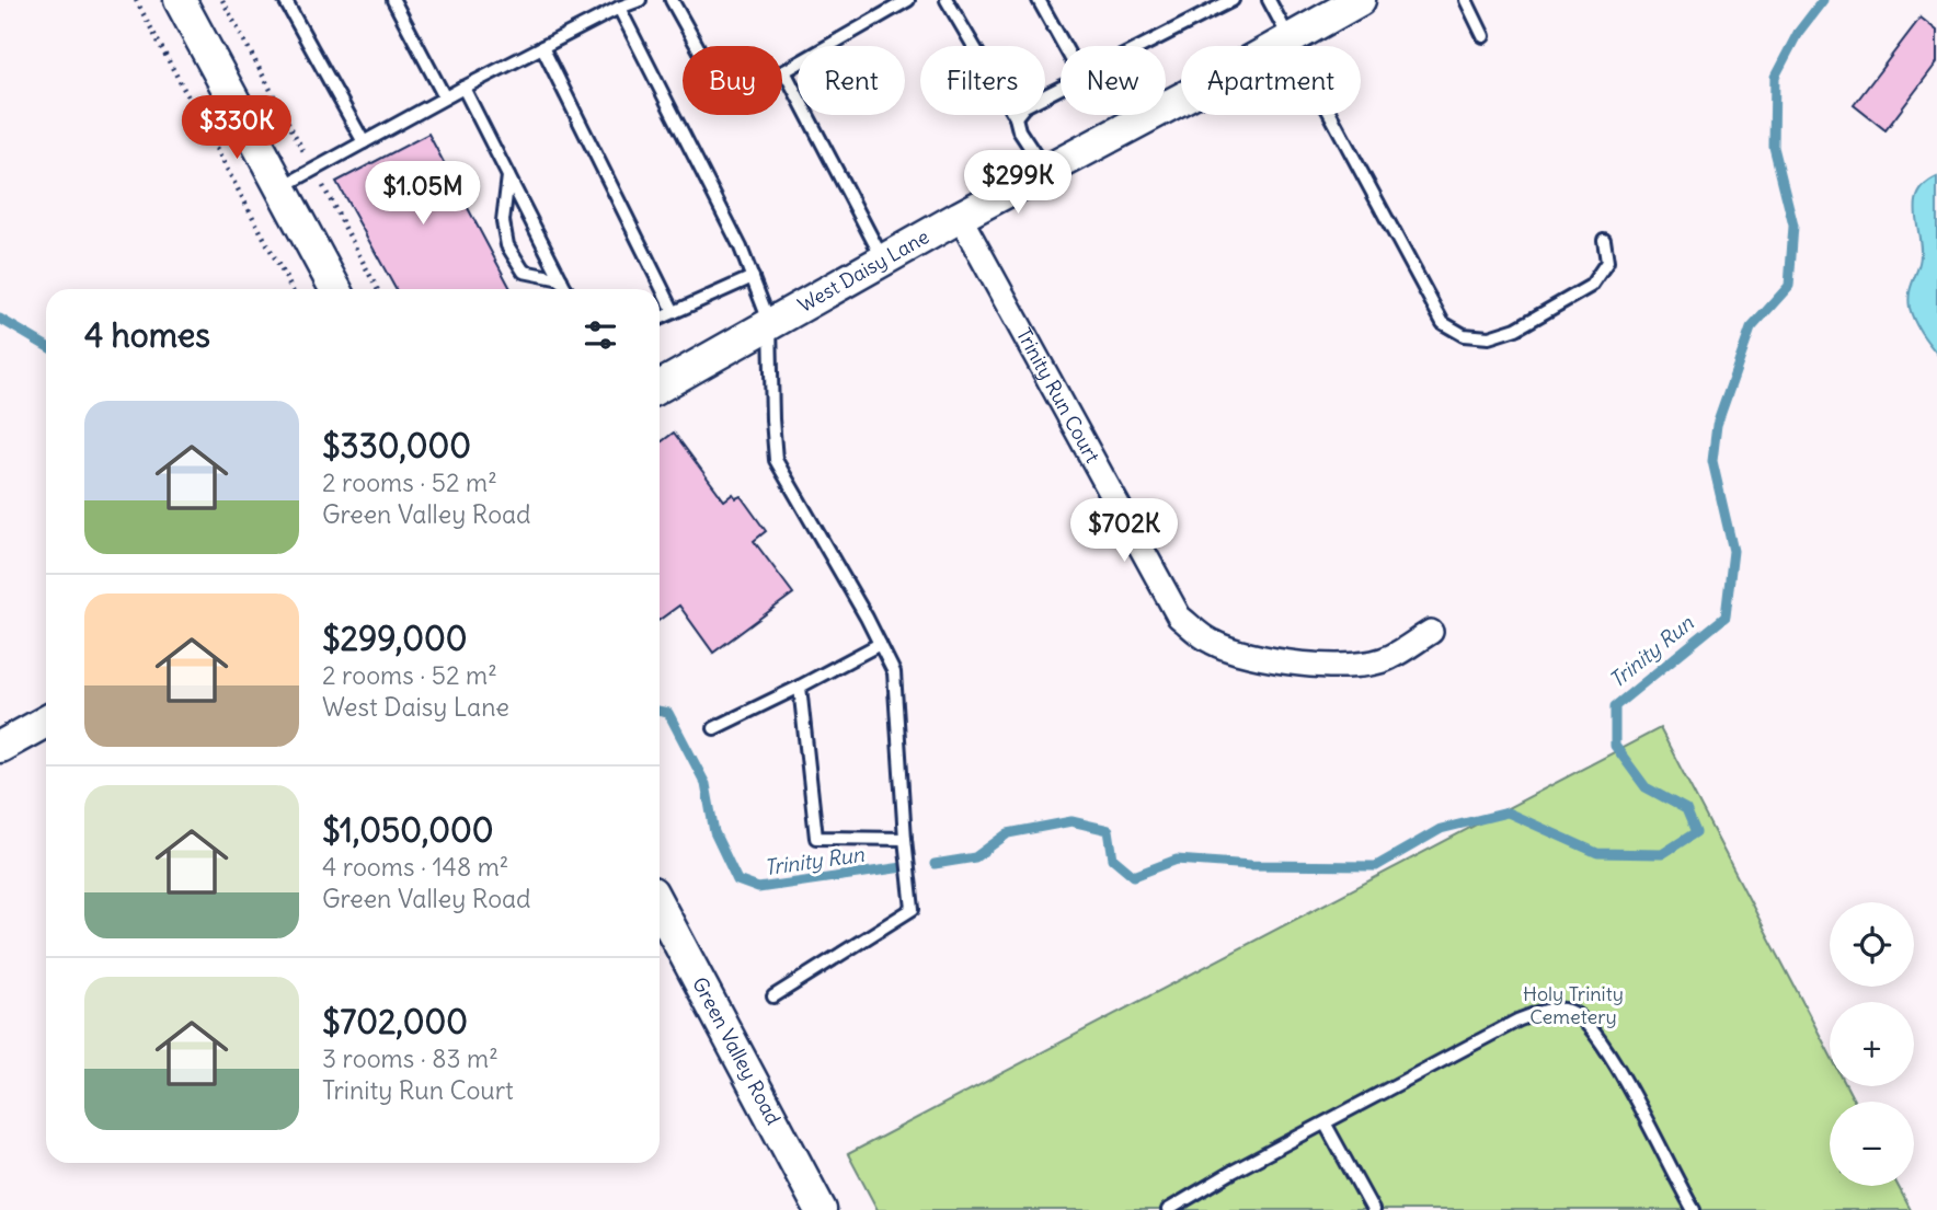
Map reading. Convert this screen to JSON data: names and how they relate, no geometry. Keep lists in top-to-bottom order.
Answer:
{
  "streets": {
    "street": ["West Daisy Lane", "Trinity Run Court", "Green Valley Road"]
  },
  "crossings": [
    ["West Daisy Lane", "Trinity Run Court"]
  ],
  "water": ["Trinity Run"],
  "parks": ["Holy Trinity Cemetery"],
  "page": {
    "chip": [
      "Buy",
      "Rent",
      "Filters",
      "New",
      "Apartment"
    ],
    "price": [
      "$330K",
      "$299K",
      "$1.05M",
      "$702K"
    ],
    "heading": "4 homes",
    "list": [
      {
        "name": "$330,000",
        "note": "2 rooms · 52 m² · Green Valley Road"
      },
      {
        "name": "$299,000",
        "note": "2 rooms · 52 m² · West Daisy Lane"
      },
      {
        "name": "$1,050,000",
        "note": "4 rooms · 148 m² · Green Valley Road"
      },
      {
        "name": "$702,000",
        "note": "3 rooms · 83 m² · Trinity Run Court"
      }
    ],
    "map_buttons": ["+", "−"]
  }
}
